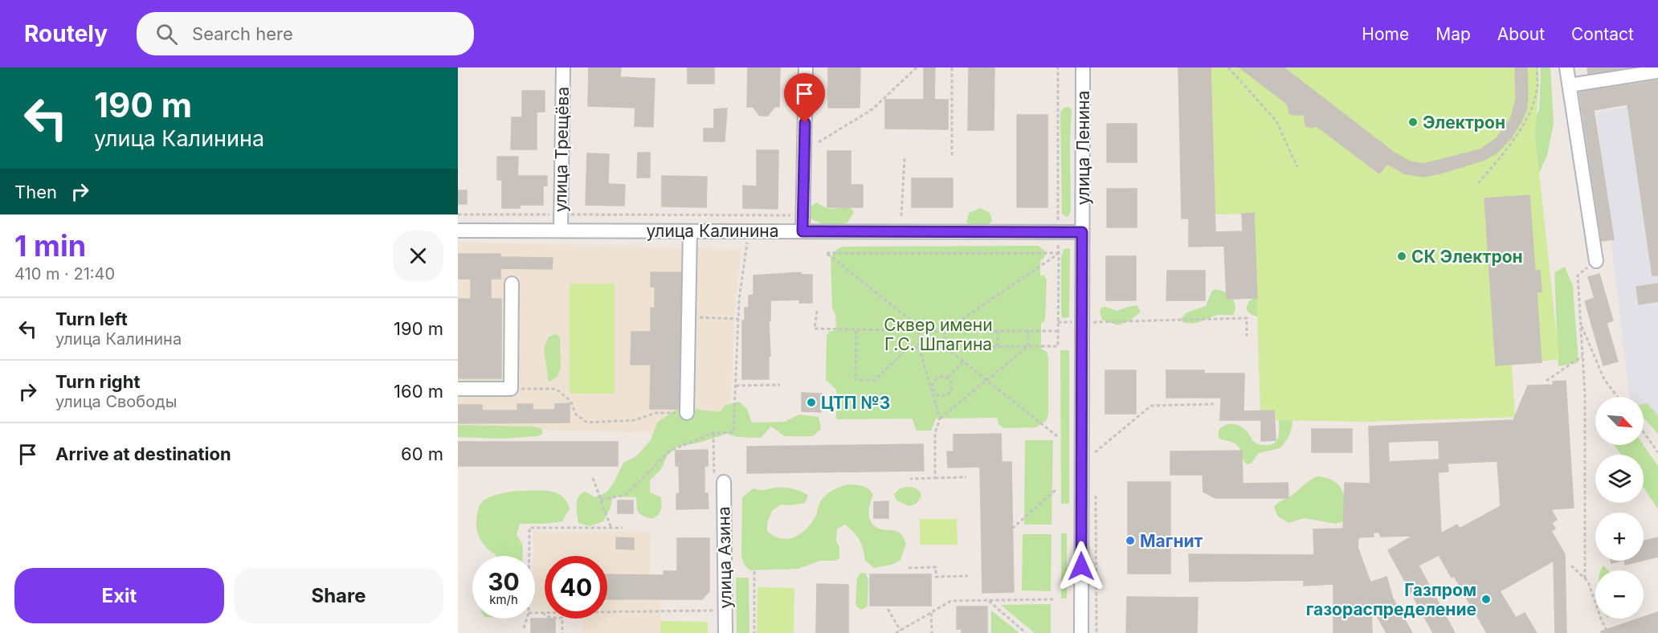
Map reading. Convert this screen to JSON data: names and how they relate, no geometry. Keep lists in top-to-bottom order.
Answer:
{
  "streets": {
    "street": [
      "улица Ленина",
      "улица Трещёва",
      "улица Калинина",
      "улица Азина"
    ]
  },
  "crossings": [
    ["улица Ленина", "улица Калинина"],
    ["улица Трещёва", "улица Калинина"]
  ],
  "parks": ["Сквер имени Г.С. Шпагина"],
  "places": [
    "Электрон",
    "СК Электрон",
    "ЦТП №3",
    "Магнит",
    "Газпром газораспределение"
  ],
  "north": "bottom right",
  "page": {
    "header": "Routely",
    "search": "Search here",
    "nav": [
      "Home",
      "Map",
      "About",
      "Contact"
    ],
    "turn": ["190 m", "улица Калинина"],
    "then": "Then",
    "heading": ["1 min", "410 m · 21:40"],
    "list": [
      {
        "name": "Turn left",
        "note": "улица Калинина",
        "value": "190 m"
      },
      {
        "name": "Turn right",
        "note": "улица Свободы",
        "value": "160 m"
      },
      {
        "name": "Arrive at destination",
        "value": "60 m"
      }
    ],
    "map_buttons": ["+", "−"],
    "speed": "30 km/h",
    "limit": "40",
    "buttons": ["Exit", "Share"]
  }
}
